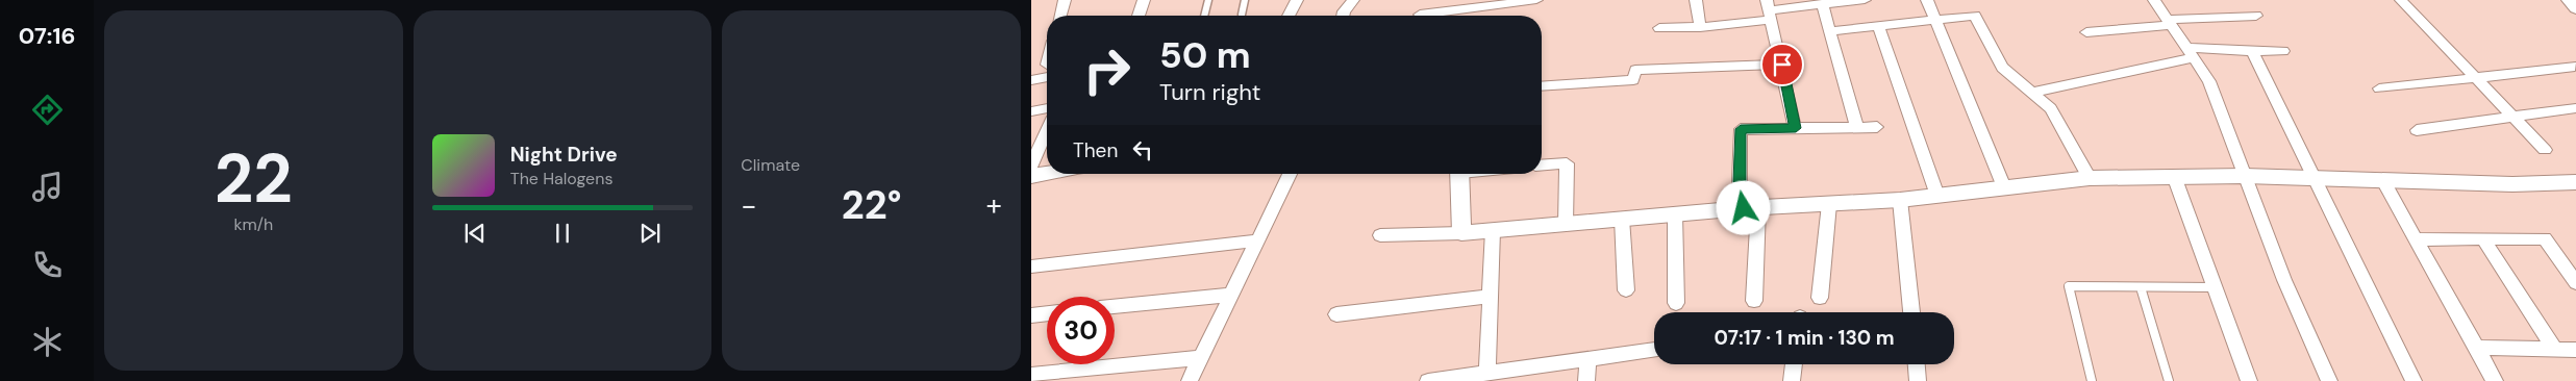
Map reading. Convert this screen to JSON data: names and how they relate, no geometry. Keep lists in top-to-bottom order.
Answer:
{
  "page": {
    "tabs": "07:16",
    "tile": [
      ["22", "km/h"],
      "Climate"
    ],
    "turn": ["50 m", "Turn right"],
    "then": "Then",
    "song": ["Night Drive", "The Halogens"],
    "heat": ["−", "22°", "+"],
    "limit": "30",
    "trip": "07:17 · 1 min · 130 m"
  }
}
